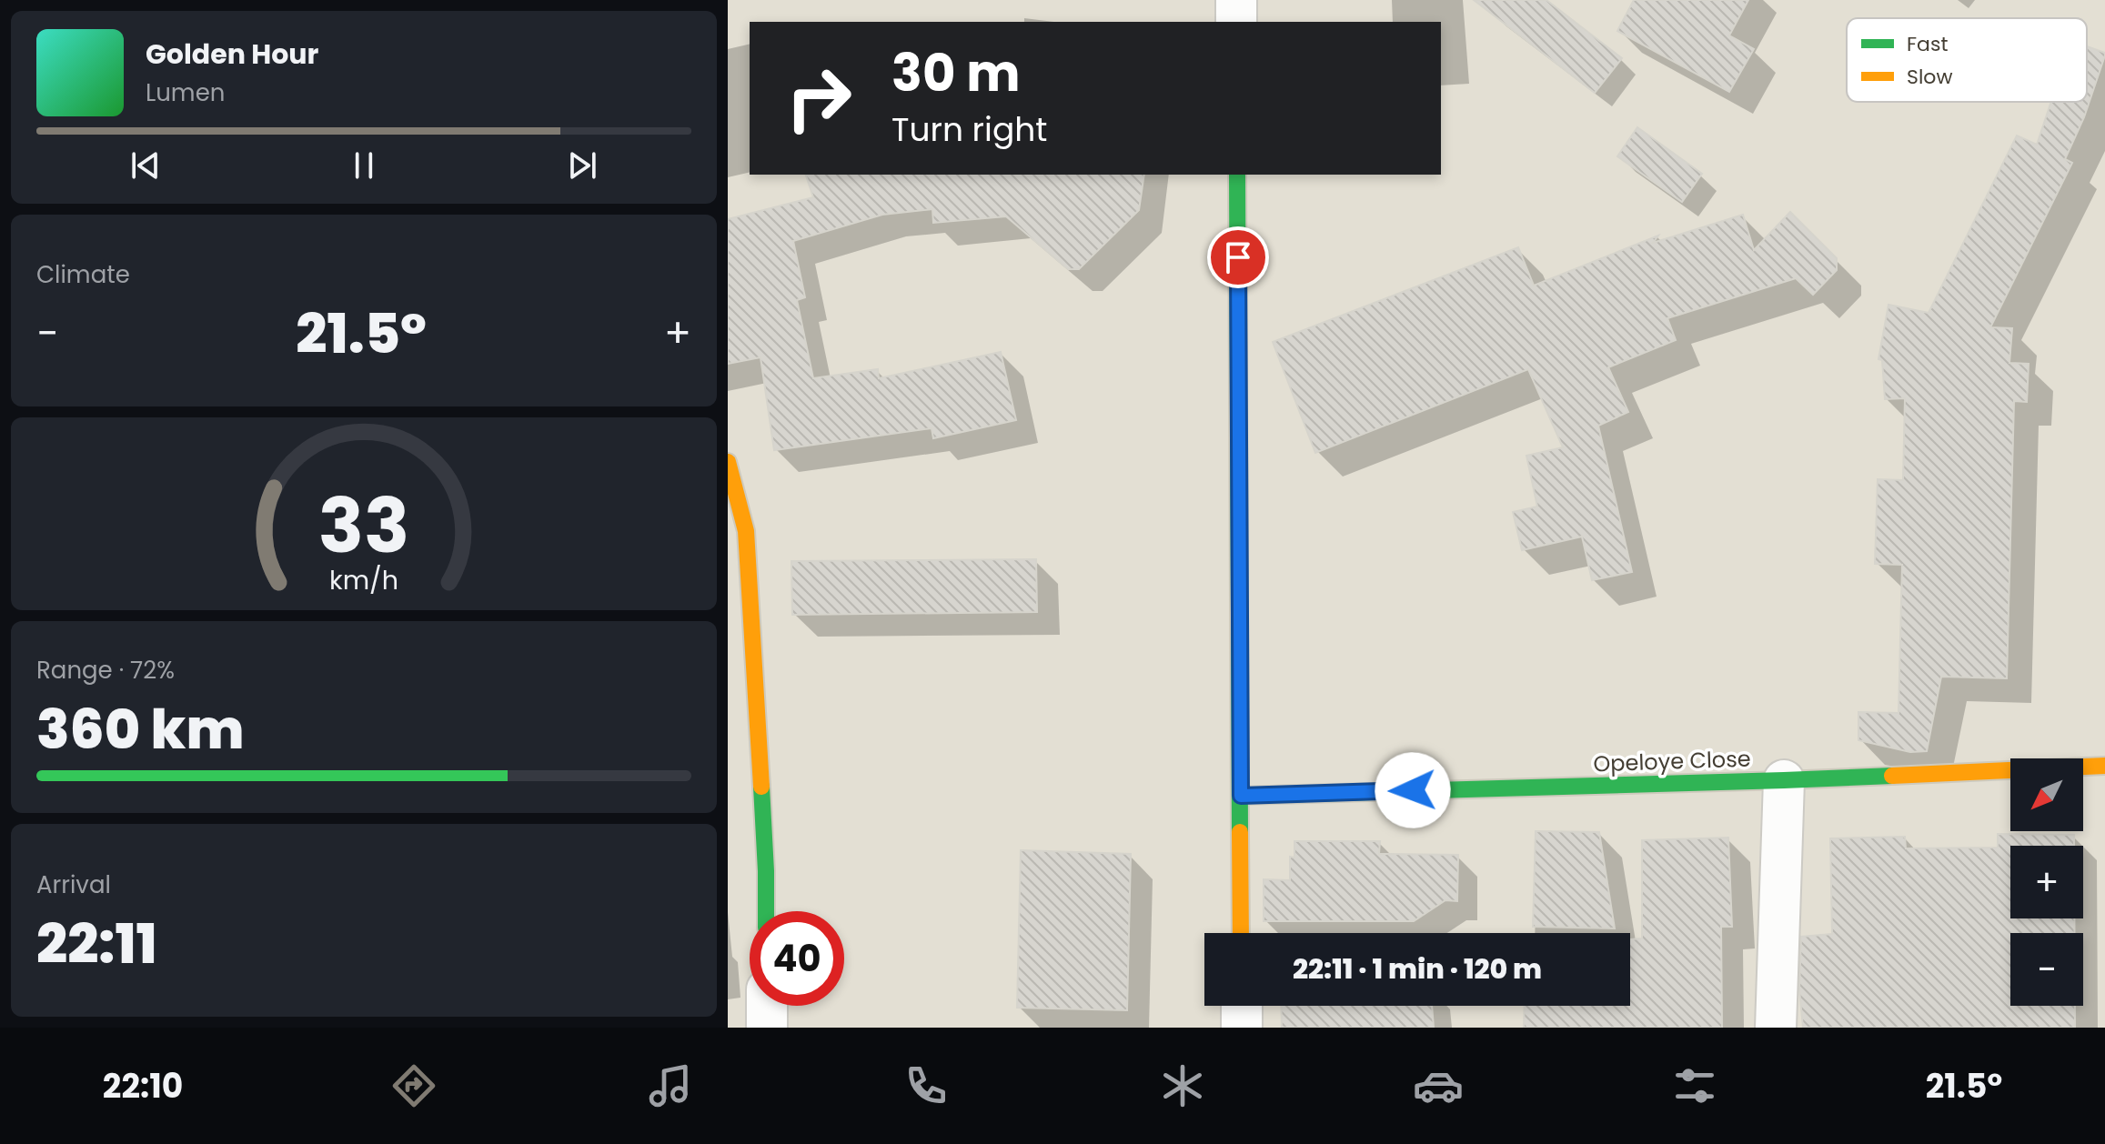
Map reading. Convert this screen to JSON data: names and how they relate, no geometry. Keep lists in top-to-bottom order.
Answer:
{
  "streets": {
    "street": ["Opeloye Close"]
  },
  "legend": ["Fast", "Slow"],
  "north": "bottom left",
  "page": {
    "turn": ["30 m", "Turn right"],
    "song": ["Golden Hour", "Lumen"],
    "tile": [
      "Climate",
      ["Range · 72%", "360 km"],
      ["Arrival", "22:11"]
    ],
    "heat": ["−", "21.5°", "+"],
    "map_buttons": ["+", "−"],
    "limit": "40",
    "trip": "22:11 · 1 min · 120 m",
    "tabs": ["22:10", "21.5°"],
    "gauge": ["33", "km/h"]
  }
}
